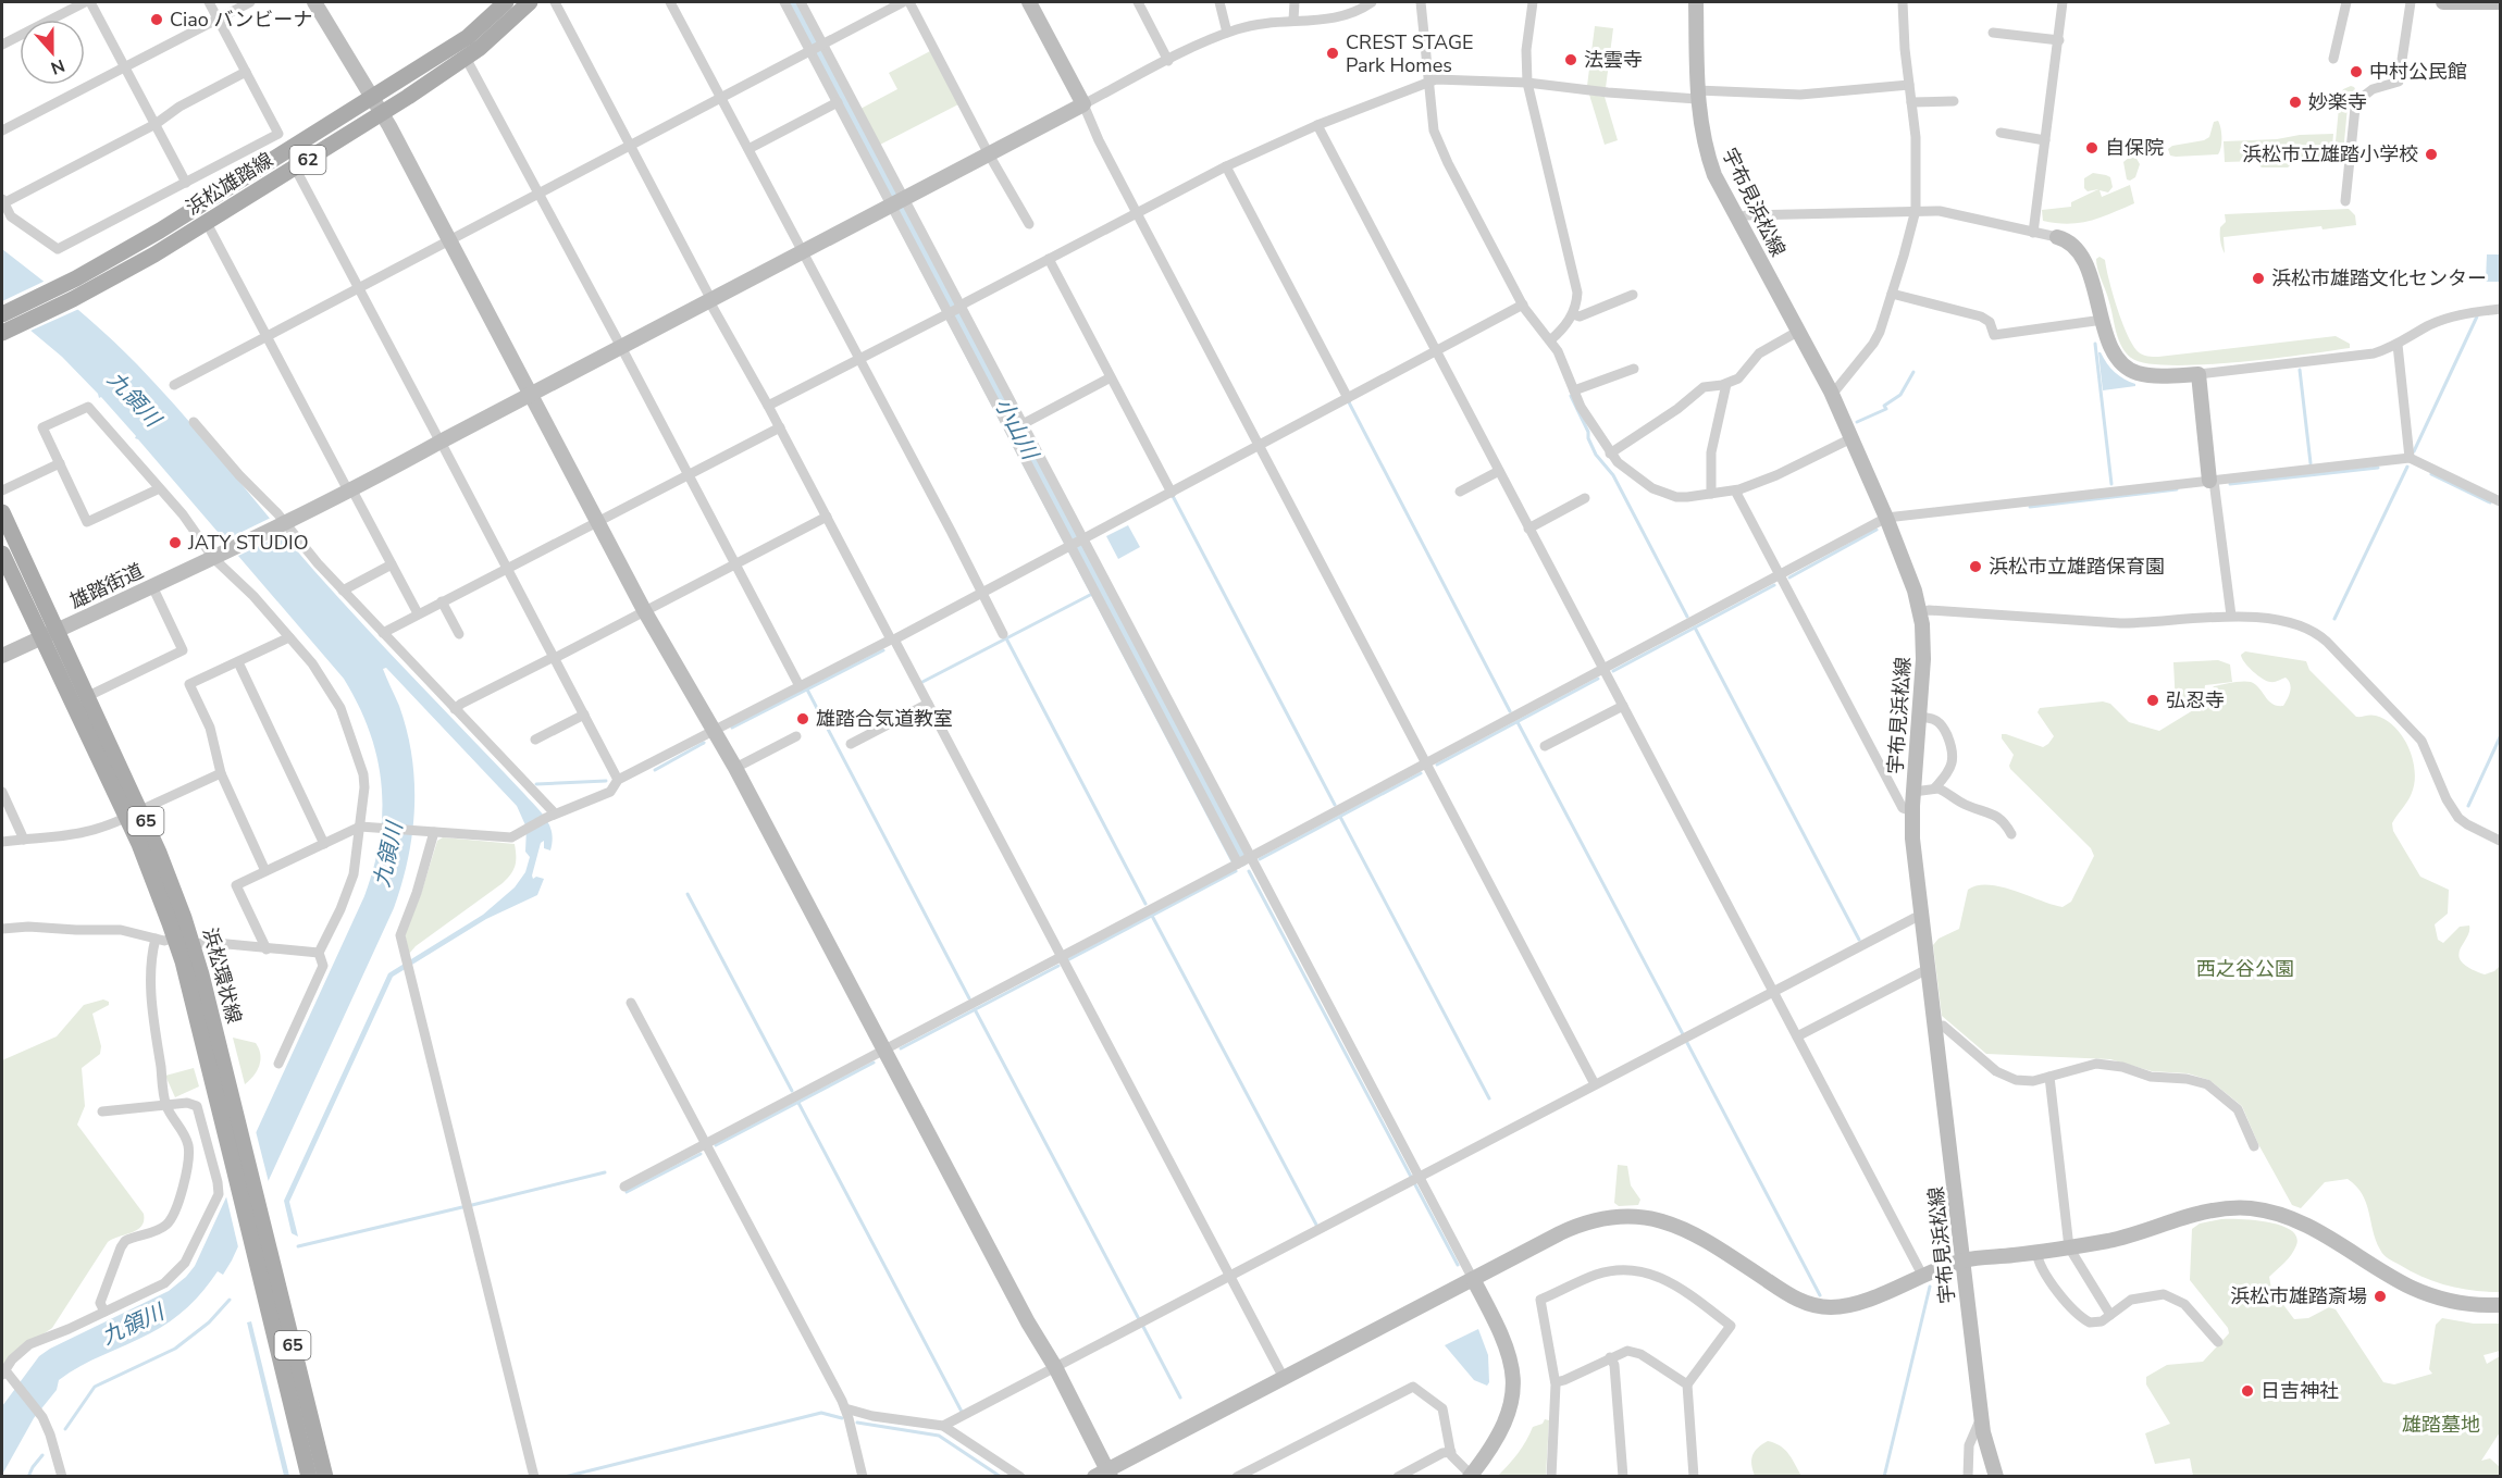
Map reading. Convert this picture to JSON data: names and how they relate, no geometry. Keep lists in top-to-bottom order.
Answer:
{
  "streets": {
    "main road": [
      "62",
      "浜松雄踏線",
      "65",
      "浜松環状線"
    ],
    "street": ["宇布見浜松線", "雄踏街道"]
  },
  "crossings": [
    ["雄踏街道", "浜松環状線"]
  ],
  "water": ["九領川", "小山川"],
  "parks": ["西之谷公園", "雄踏墓地"],
  "places": [
    "Ciao バンビーナ",
    "CREST STAGE Park Homes",
    "法雲寺",
    "中村公民館",
    "妙楽寺",
    "自保院",
    "浜松市立雄踏小学校",
    "浜松市雄踏文化センター",
    "JATY STUDIO",
    "浜松市立雄踏保育園",
    "弘忍寺",
    "雄踏合気道教室",
    "浜松市雄踏斎場",
    "日吉神社"
  ],
  "north": "bottom"
}
